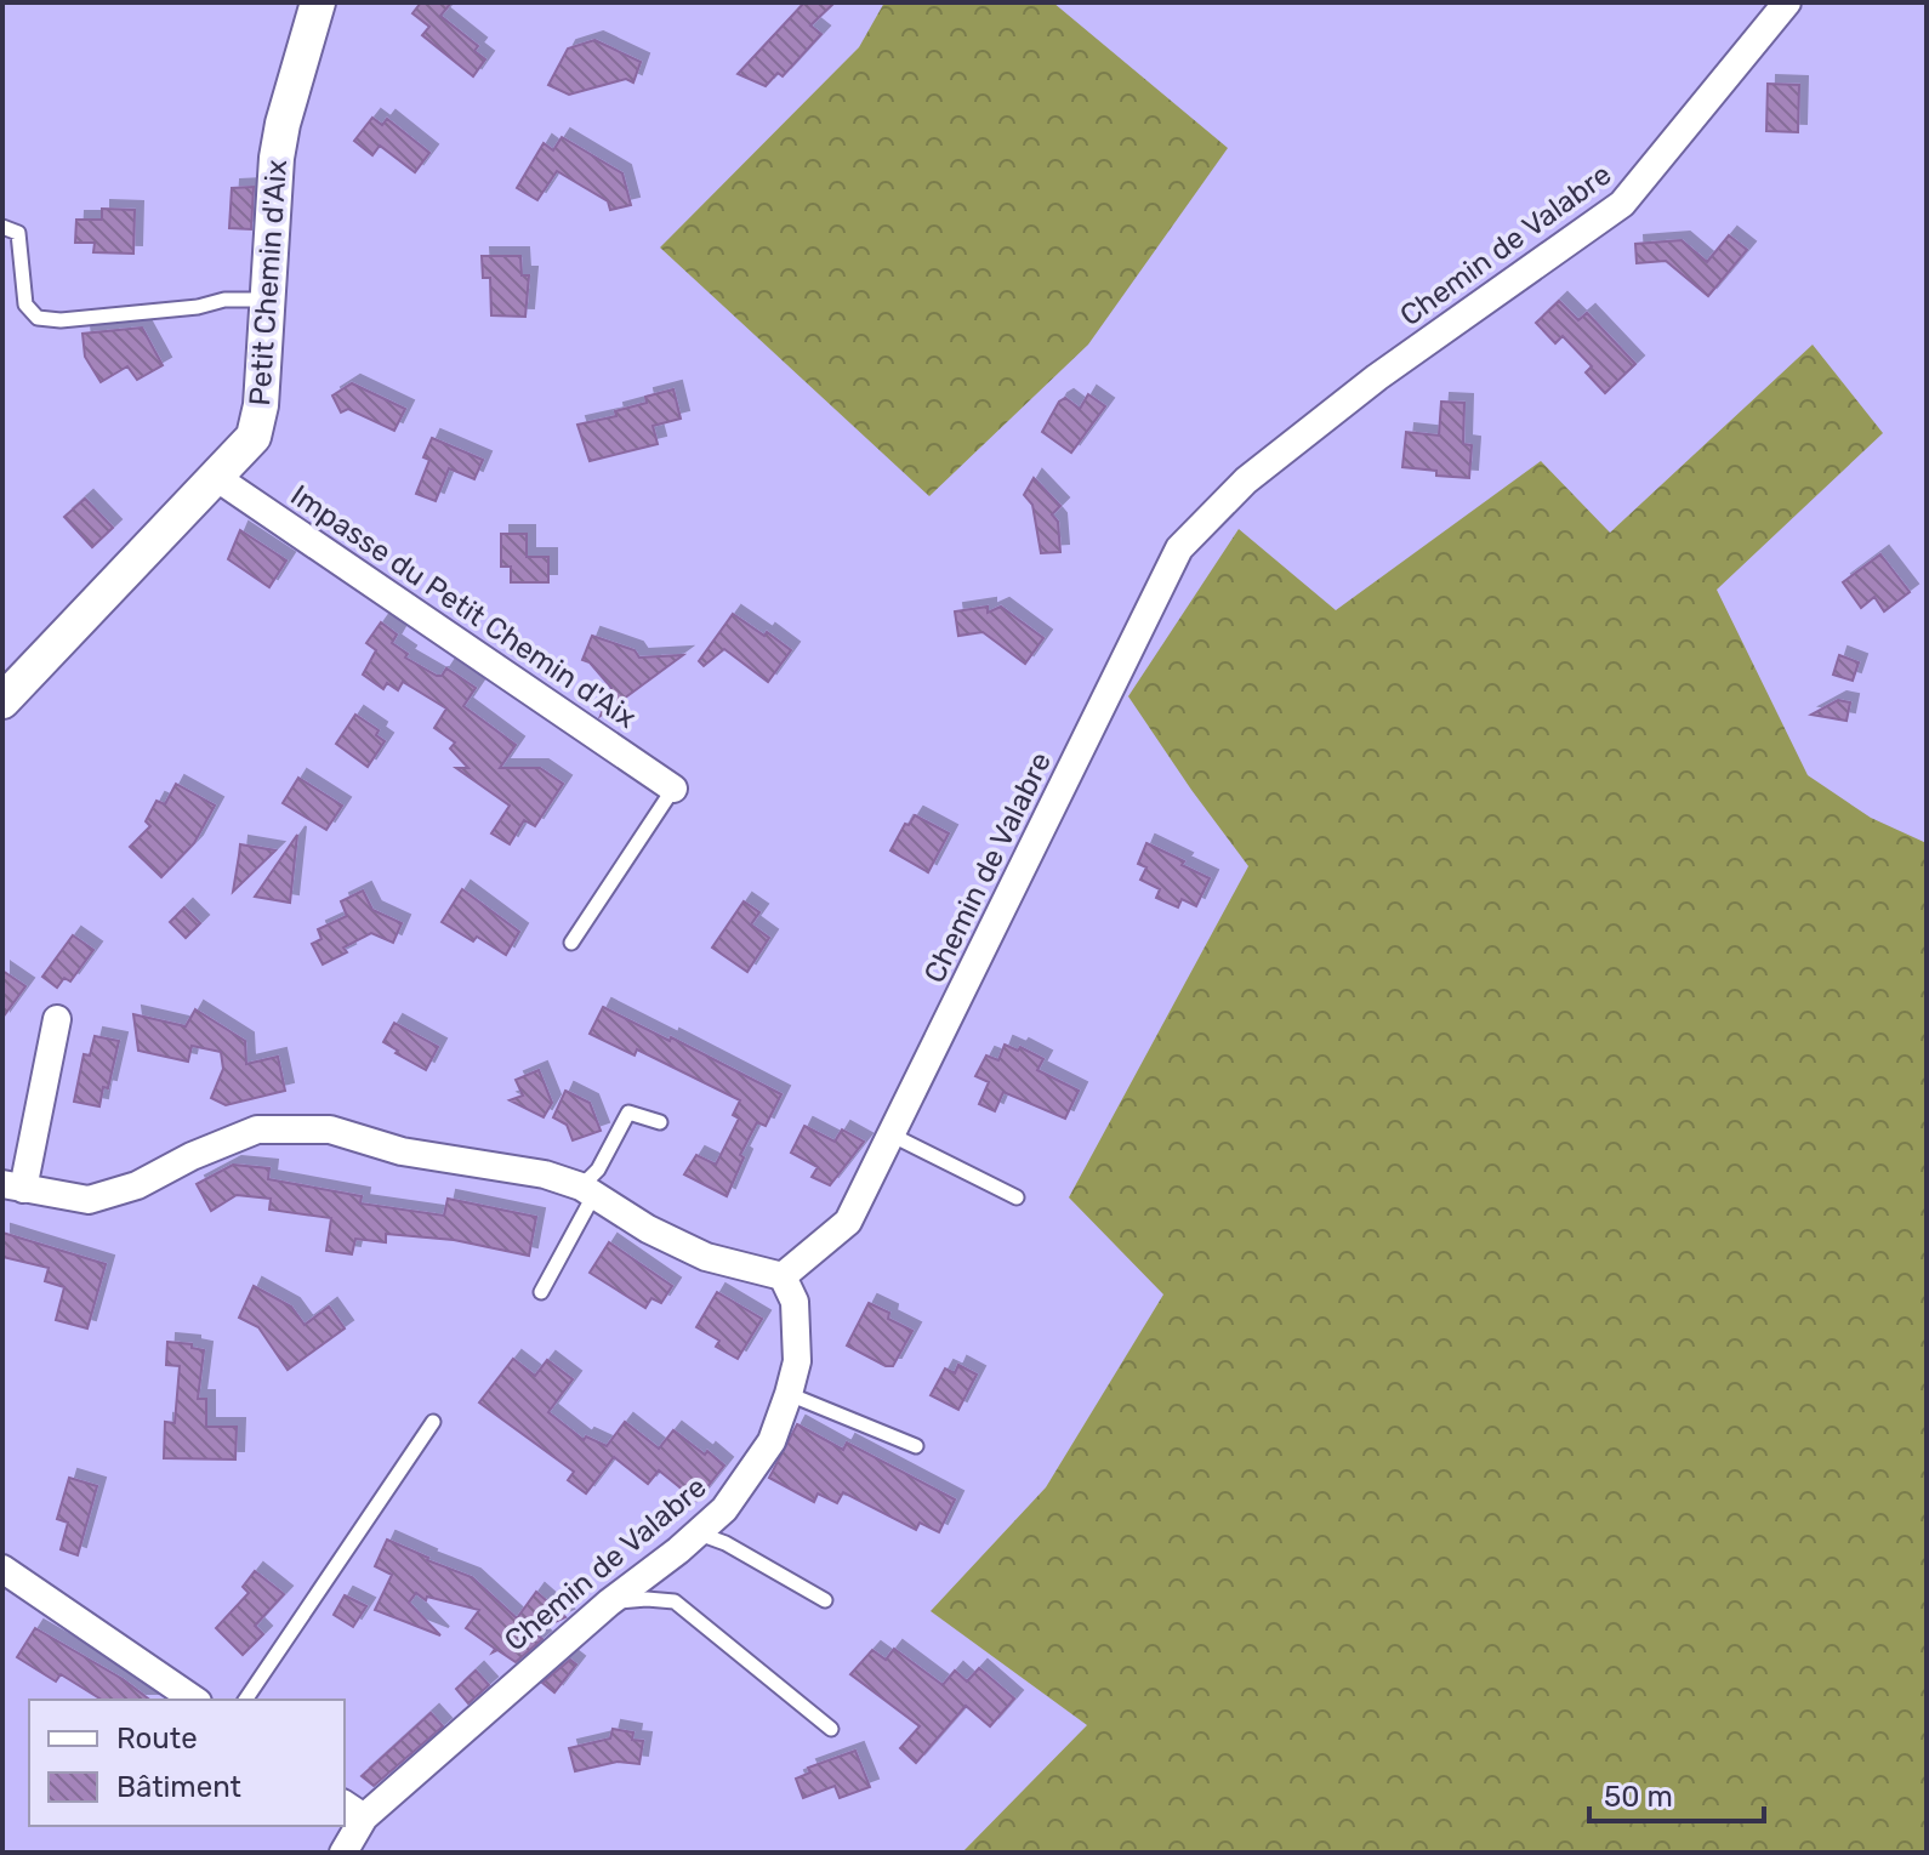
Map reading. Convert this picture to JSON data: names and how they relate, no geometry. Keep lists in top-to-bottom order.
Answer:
{
  "streets": {
    "street": ["Chemin de Valabre", "Petit Chemin d'Aix", "Impasse du Petit Chemin d'Aix"]
  },
  "crossings": [
    ["Petit Chemin d'Aix", "Impasse du Petit Chemin d'Aix"]
  ],
  "legend": ["Route", "Bâtiment"],
  "scale_bar": "50 m"
}
